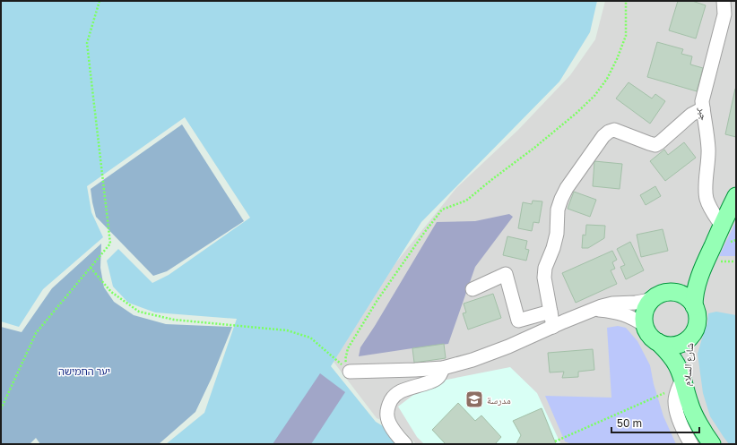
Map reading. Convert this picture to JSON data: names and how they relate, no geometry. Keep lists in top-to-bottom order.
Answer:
{
  "streets": {
    "main road": ["شارع السلام"],
    "street": ["جبر"]
  },
  "parks": ["יער החמישה"],
  "places": {
    "school or university": ["مدرسة"]
  },
  "scale_bar": "50 m"
}
